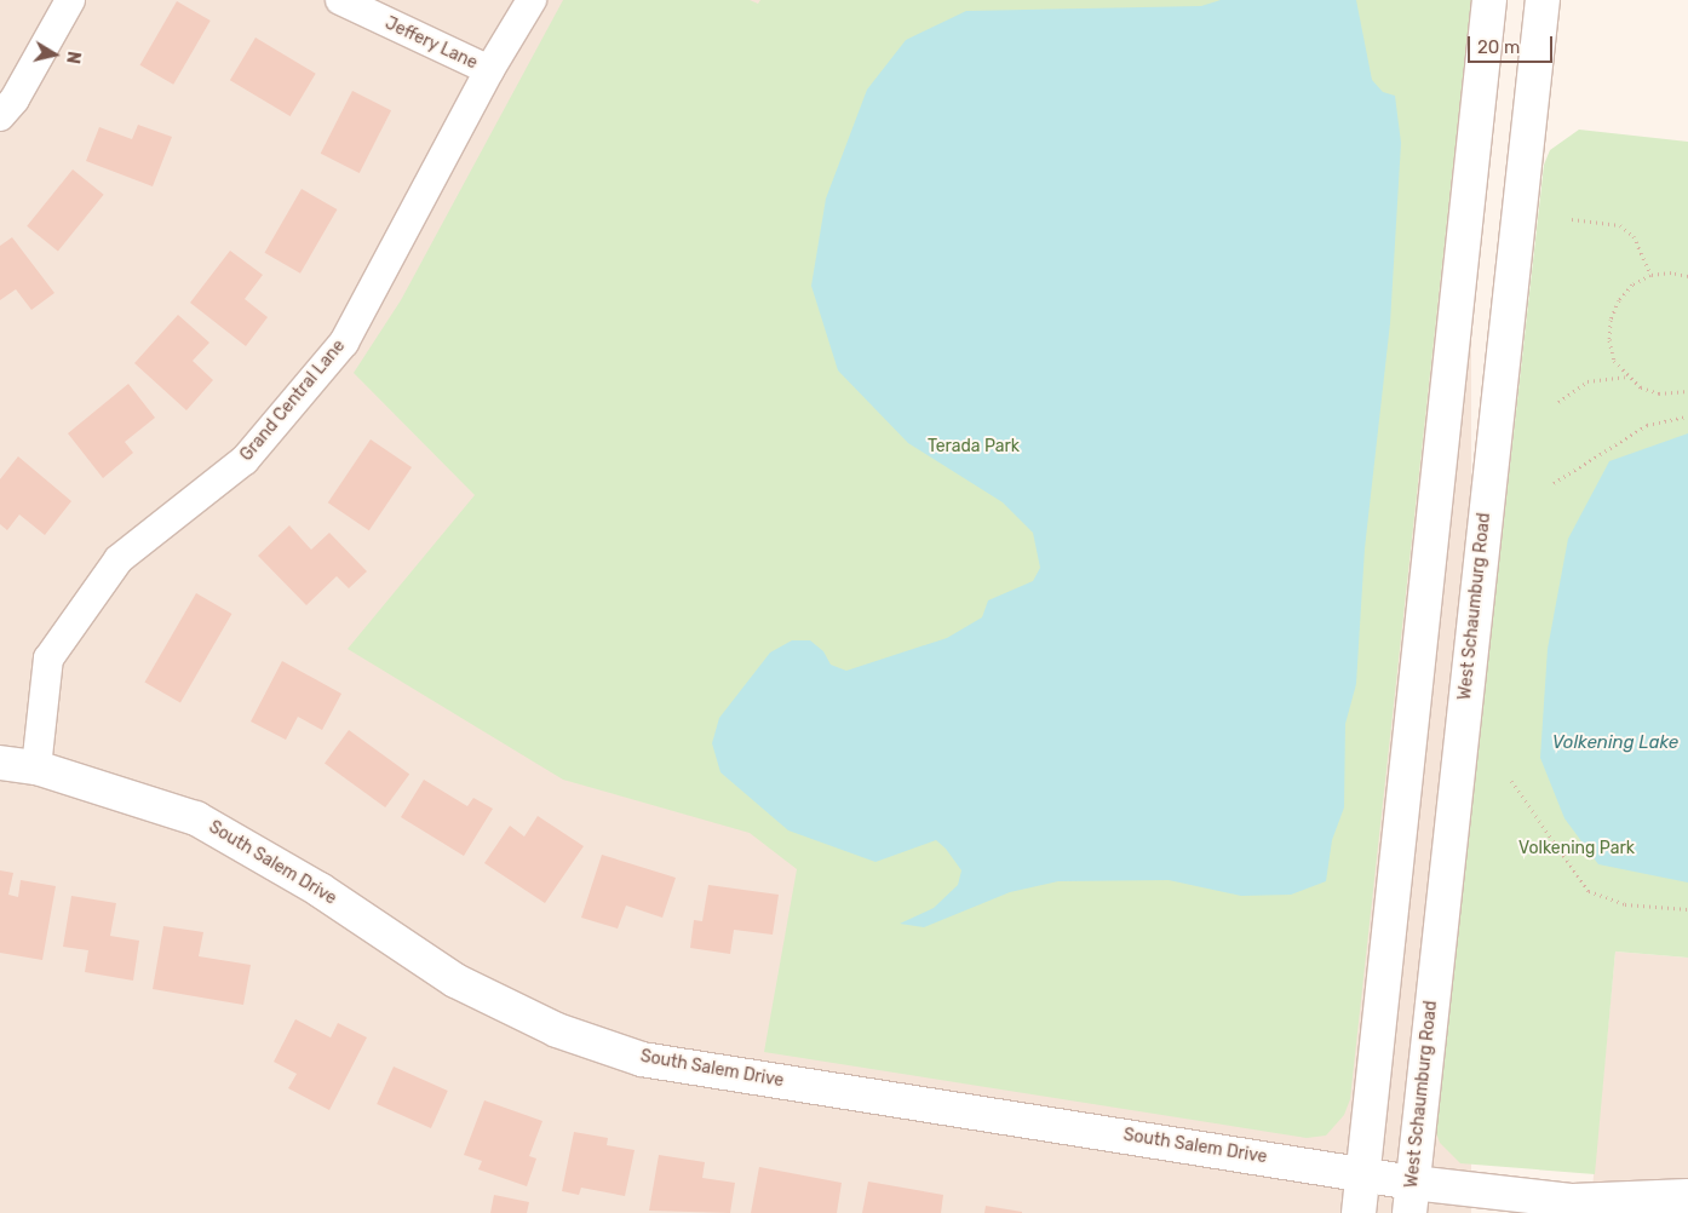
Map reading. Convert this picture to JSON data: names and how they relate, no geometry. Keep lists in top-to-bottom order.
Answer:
{
  "streets": {
    "main road": ["West Schaumburg Road", "South Salem Drive"],
    "street": ["Jeffery Lane", "Grand Central Lane"]
  },
  "crossings": [
    ["Jeffery Lane", "Grand Central Lane"],
    ["Grand Central Lane", "South Salem Drive"],
    ["West Schaumburg Road", "South Salem Drive"]
  ],
  "water": ["Volkening Lake"],
  "parks": ["Terada Park", "Volkening Park"],
  "scale_bar": "20 m",
  "north": "right"
}
